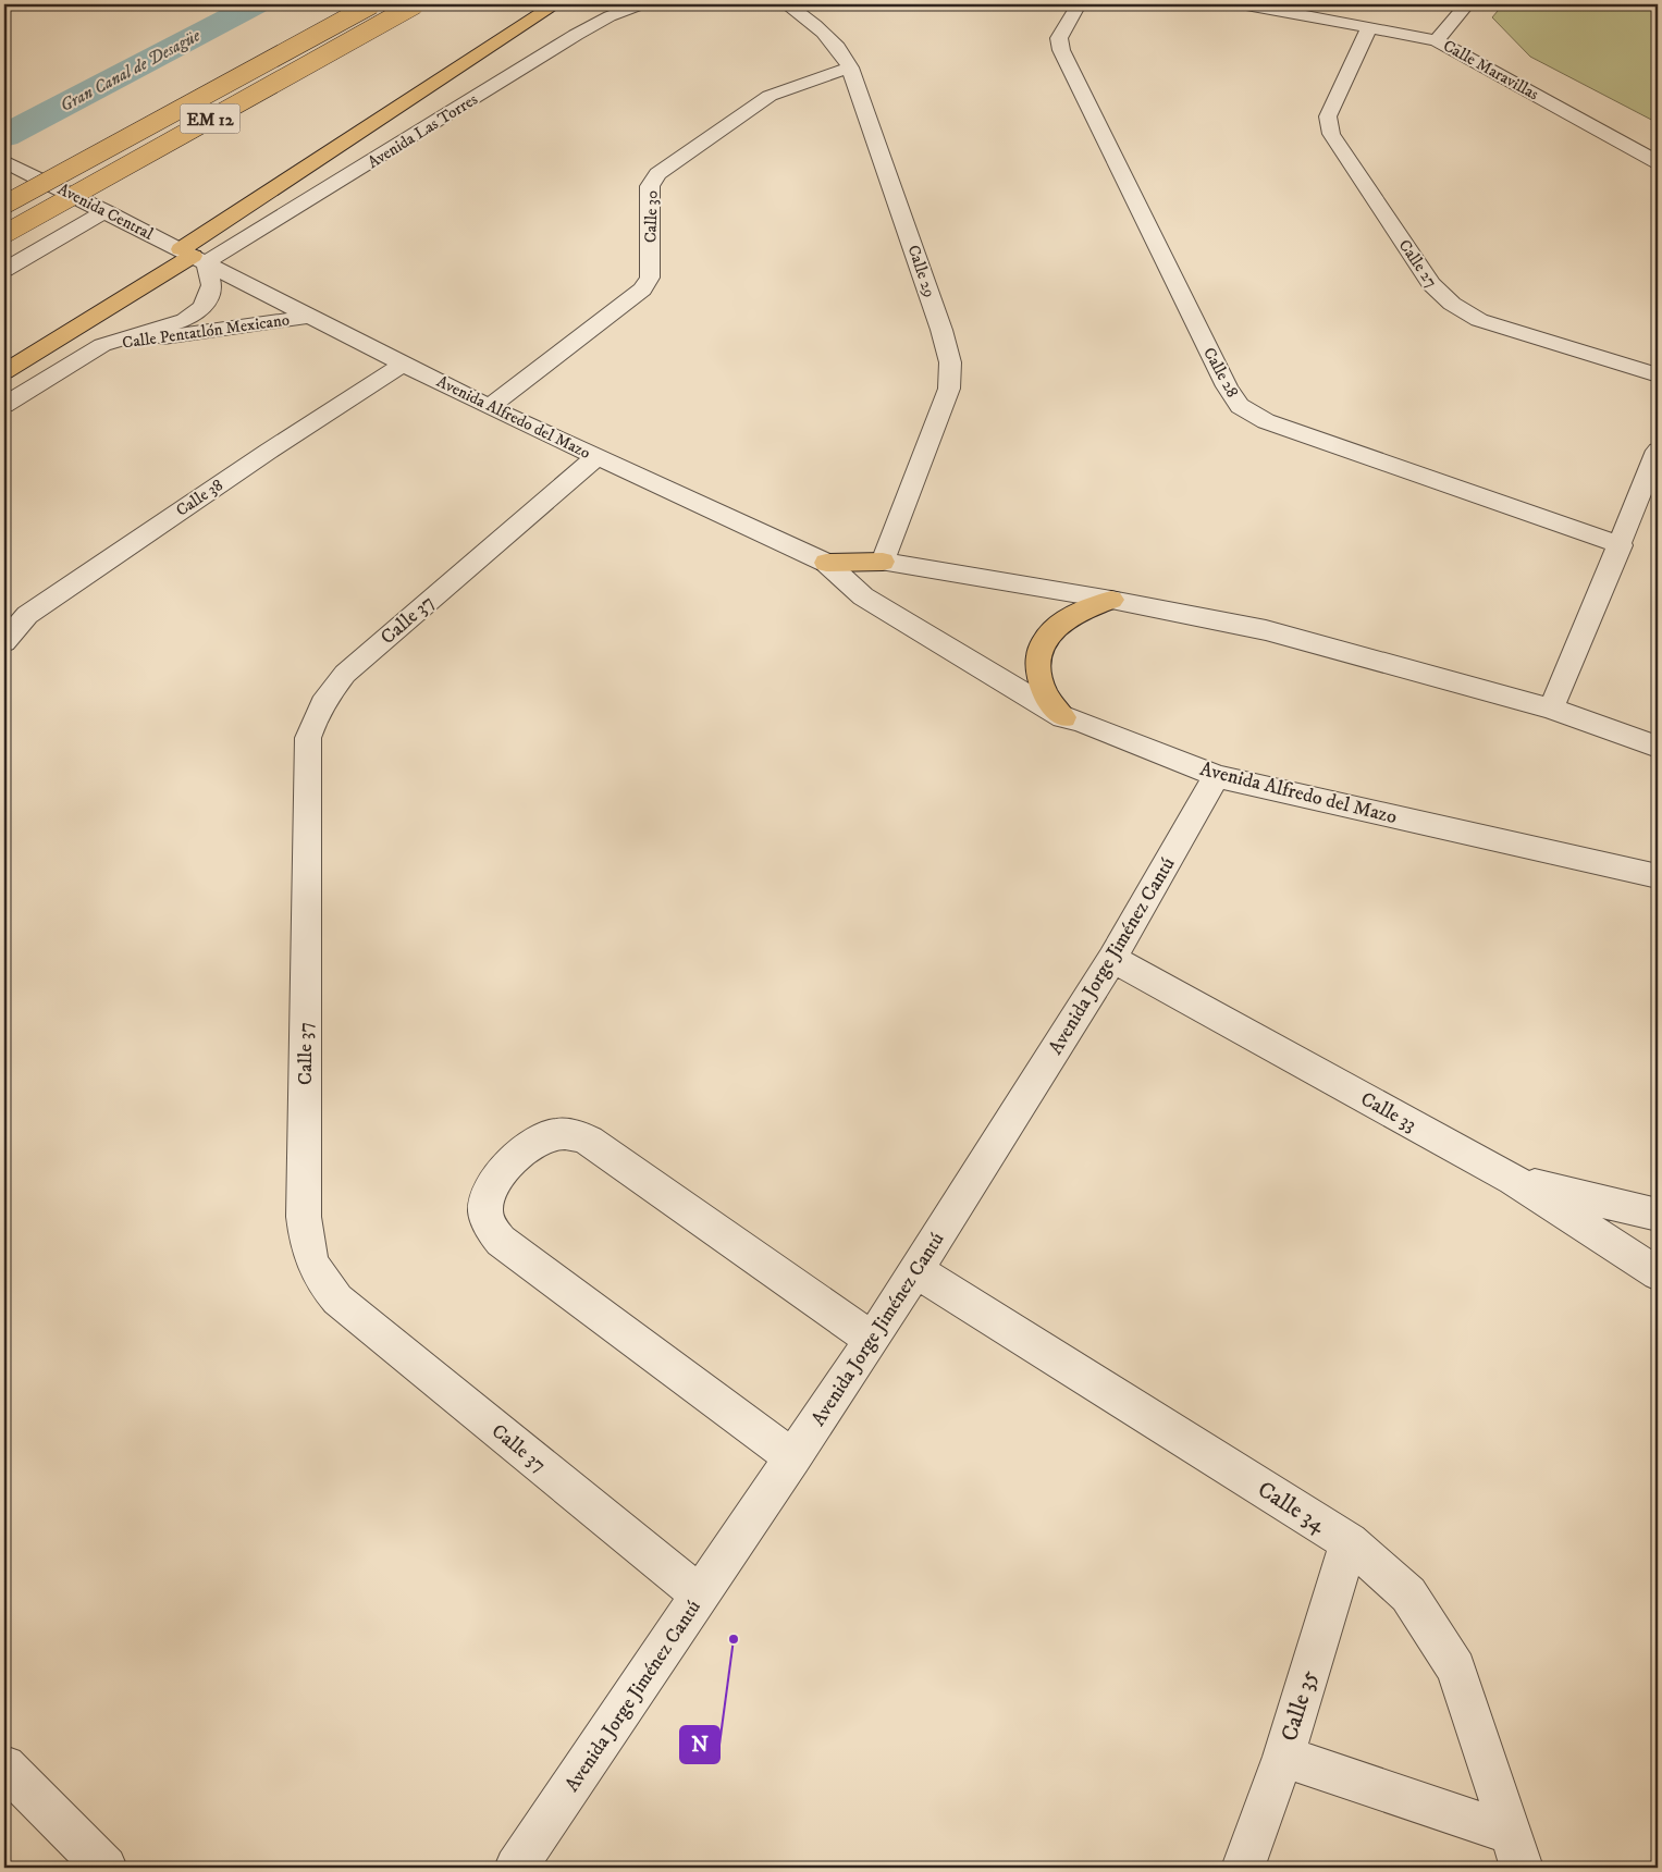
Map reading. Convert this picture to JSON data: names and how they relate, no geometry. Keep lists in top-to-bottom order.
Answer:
{
  "streets": {
    "main road": ["EM 12", "Avenida Alfredo del Mazo"],
    "street": [
      "Calle Maravillas",
      "Avenida Las Torres",
      "Avenida Central",
      "Calle 30",
      "Calle 27",
      "Calle 29",
      "Calle Pentatlón Mexicano",
      "Calle 28",
      "Calle 38",
      "Calle 37",
      "Avenida Jorge Jiménez Cantú",
      "Calle 33",
      "Calle 34",
      "Calle 35"
    ]
  },
  "crossings": [
    ["Calle Maravillas", "Calle 27"],
    ["Avenida Las Torres", "Avenida Central"],
    ["Avenida Las Torres", "Calle Pentatlón Mexicano"],
    ["Avenida Las Torres", "Avenida Alfredo del Mazo"],
    ["Avenida Central", "Calle Pentatlón Mexicano"],
    ["Avenida Central", "Avenida Alfredo del Mazo"],
    ["Calle 30", "Calle 29"],
    ["Calle 30", "Avenida Alfredo del Mazo"],
    ["Calle 29", "Avenida Alfredo del Mazo"],
    ["Calle Pentatlón Mexicano", "Avenida Alfredo del Mazo"],
    ["Avenida Alfredo del Mazo", "Calle 38"],
    ["Avenida Alfredo del Mazo", "Calle 37"],
    ["Avenida Alfredo del Mazo", "Avenida Jorge Jiménez Cantú"],
    ["Calle 37", "Avenida Jorge Jiménez Cantú"],
    ["Avenida Jorge Jiménez Cantú", "Calle 33"],
    ["Avenida Jorge Jiménez Cantú", "Calle 34"],
    ["Calle 34", "Calle 35"]
  ],
  "water": ["Gran Canal de Desagüe"],
  "places": ["N"]
}
